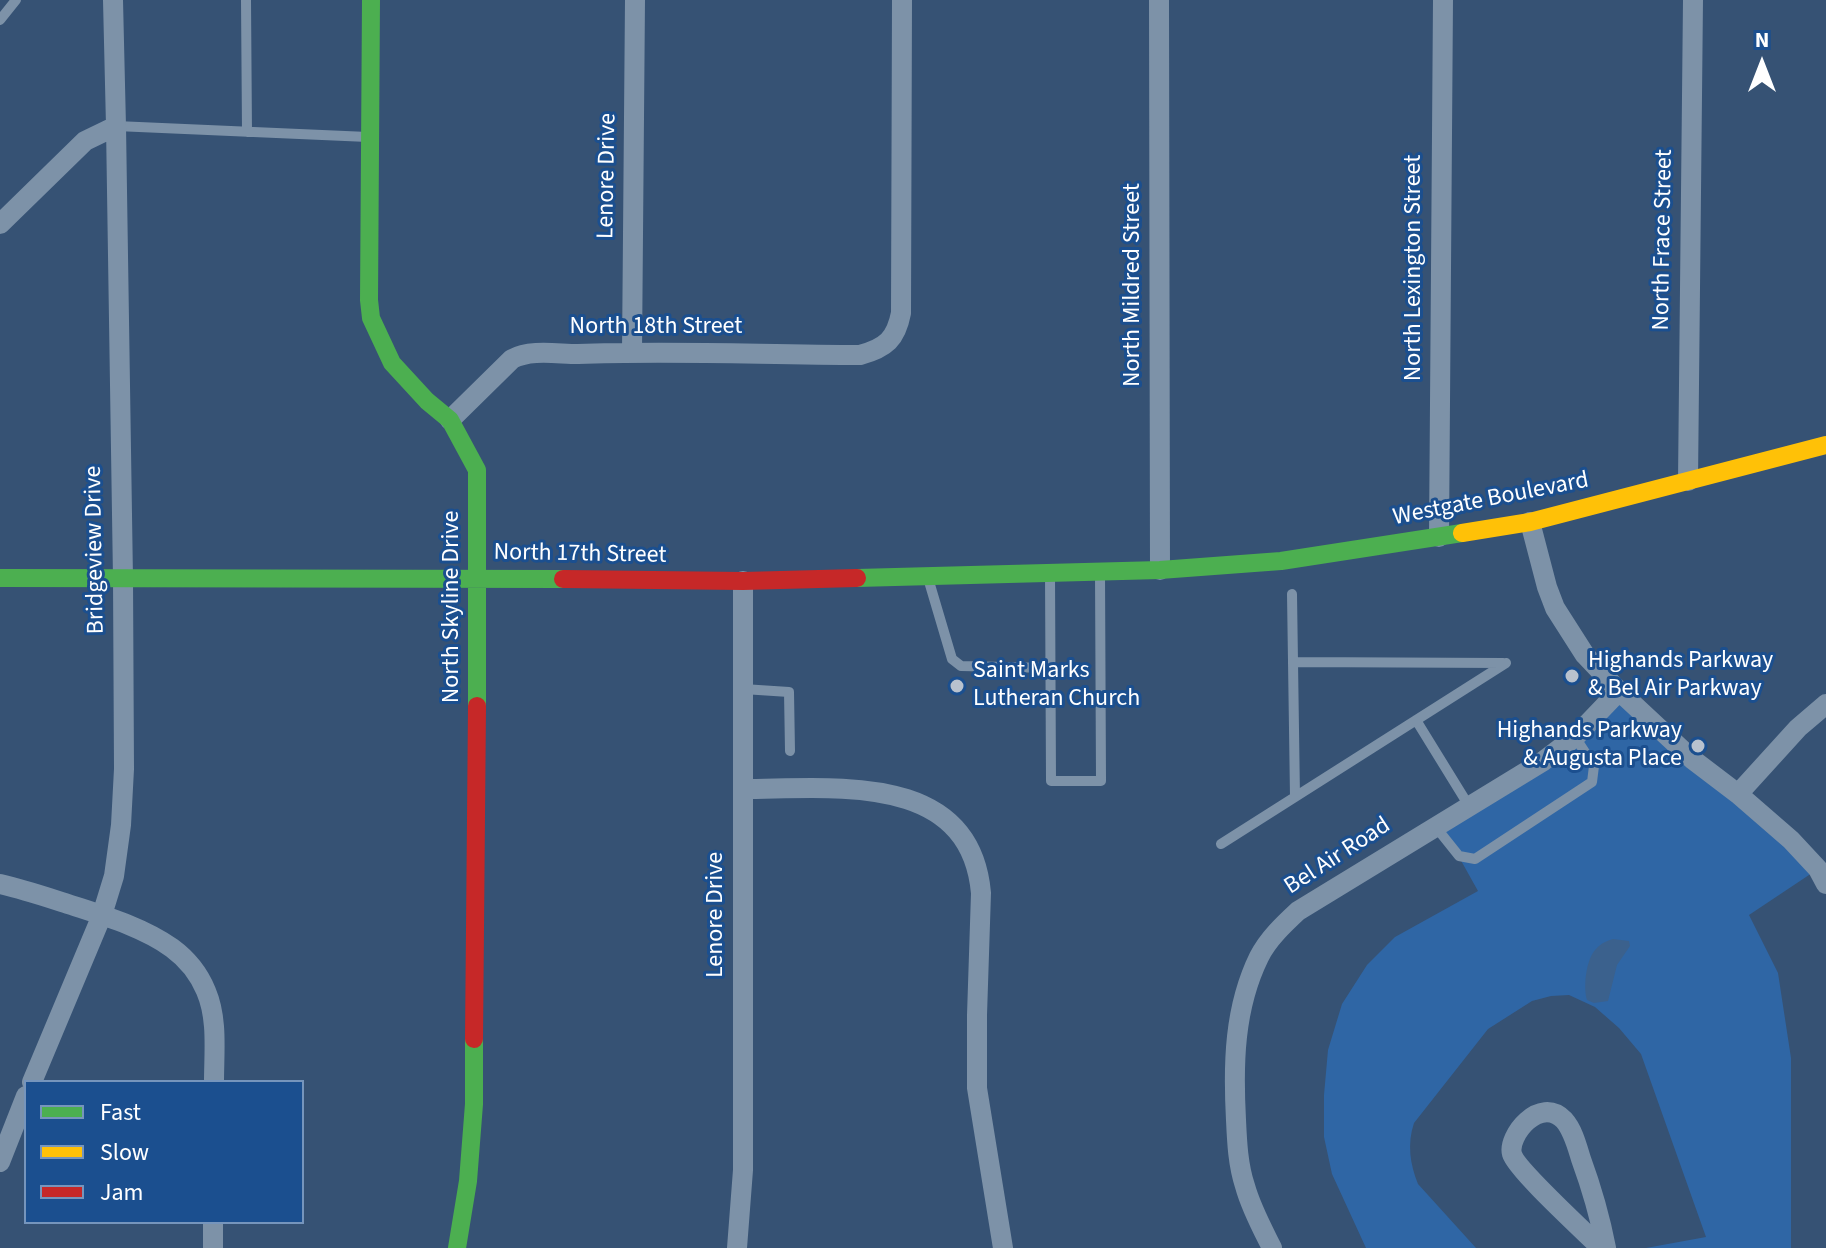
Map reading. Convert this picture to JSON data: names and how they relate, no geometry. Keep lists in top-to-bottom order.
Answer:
{
  "streets": {
    "street": [
      "Lenore Drive",
      "North Frace Street",
      "North Lexington Street",
      "North Mildred Street",
      "North 18th Street",
      "Westgate Boulevard",
      "Bridgeview Drive",
      "North 17th Street",
      "North Skyline Drive",
      "Bel Air Road"
    ]
  },
  "crossings": [
    ["Lenore Drive", "North 18th Street"],
    ["Lenore Drive", "North 17th Street"],
    ["North Frace Street", "Westgate Boulevard"],
    ["North Lexington Street", "Westgate Boulevard"],
    ["North Mildred Street", "Westgate Boulevard"],
    ["North Mildred Street", "North 17th Street"],
    ["North 18th Street", "North Skyline Drive"],
    ["Westgate Boulevard", "North 17th Street"],
    ["Bridgeview Drive", "North 17th Street"],
    ["North 17th Street", "North Skyline Drive"]
  ],
  "places": ["Highands Parkway & Bel Air Parkway", "Saint Marks Lutheran Church", "Highands Parkway & Augusta Place"],
  "legend": ["Fast", "Slow", "Jam"],
  "north": "top"
}
